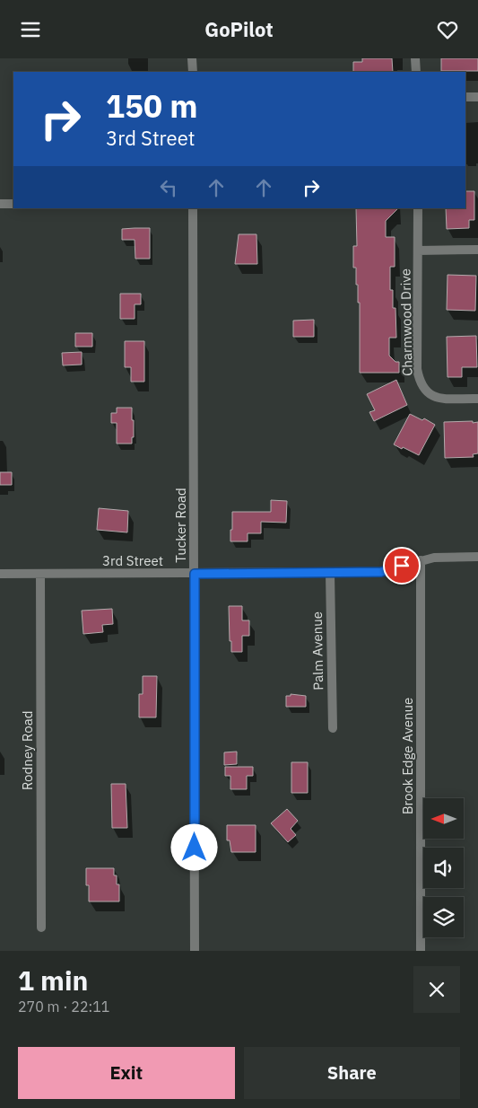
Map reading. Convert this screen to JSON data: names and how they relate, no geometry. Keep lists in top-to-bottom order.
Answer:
{
  "streets": {
    "street": [
      "Charmwood Drive",
      "Tucker Road",
      "3rd Street",
      "Palm Avenue",
      "Rodney Road",
      "Brook Edge Avenue"
    ]
  },
  "crossings": [
    ["Tucker Road", "3rd Street"],
    ["3rd Street", "Palm Avenue"],
    ["3rd Street", "Rodney Road"],
    ["3rd Street", "Brook Edge Avenue"]
  ],
  "north": "left",
  "page": {
    "header": "GoPilot",
    "turn": ["150 m", "3rd Street"],
    "heading": ["1 min", "270 m · 22:11"],
    "buttons": ["Exit", "Share"]
  }
}
